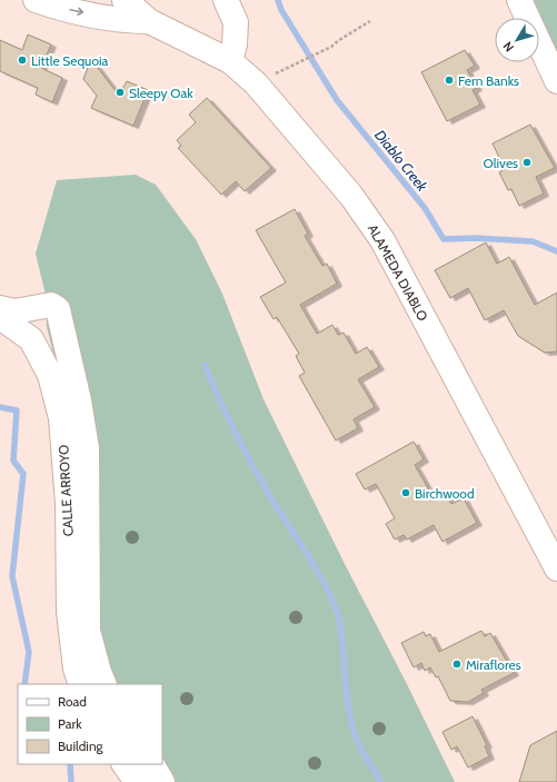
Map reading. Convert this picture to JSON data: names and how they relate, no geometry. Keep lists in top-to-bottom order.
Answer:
{
  "streets": {
    "street": ["ALAMEDA DIABLO", "CALLE ARROYO"]
  },
  "water": ["Diablo Creek"],
  "places": [
    "Little Sequoia",
    "Fern Banks",
    "Sleepy Oak",
    "Olives",
    "Birchwood",
    "Miraflores"
  ],
  "legend": ["Road", "Park", "Building"],
  "north": "bottom left"
}
